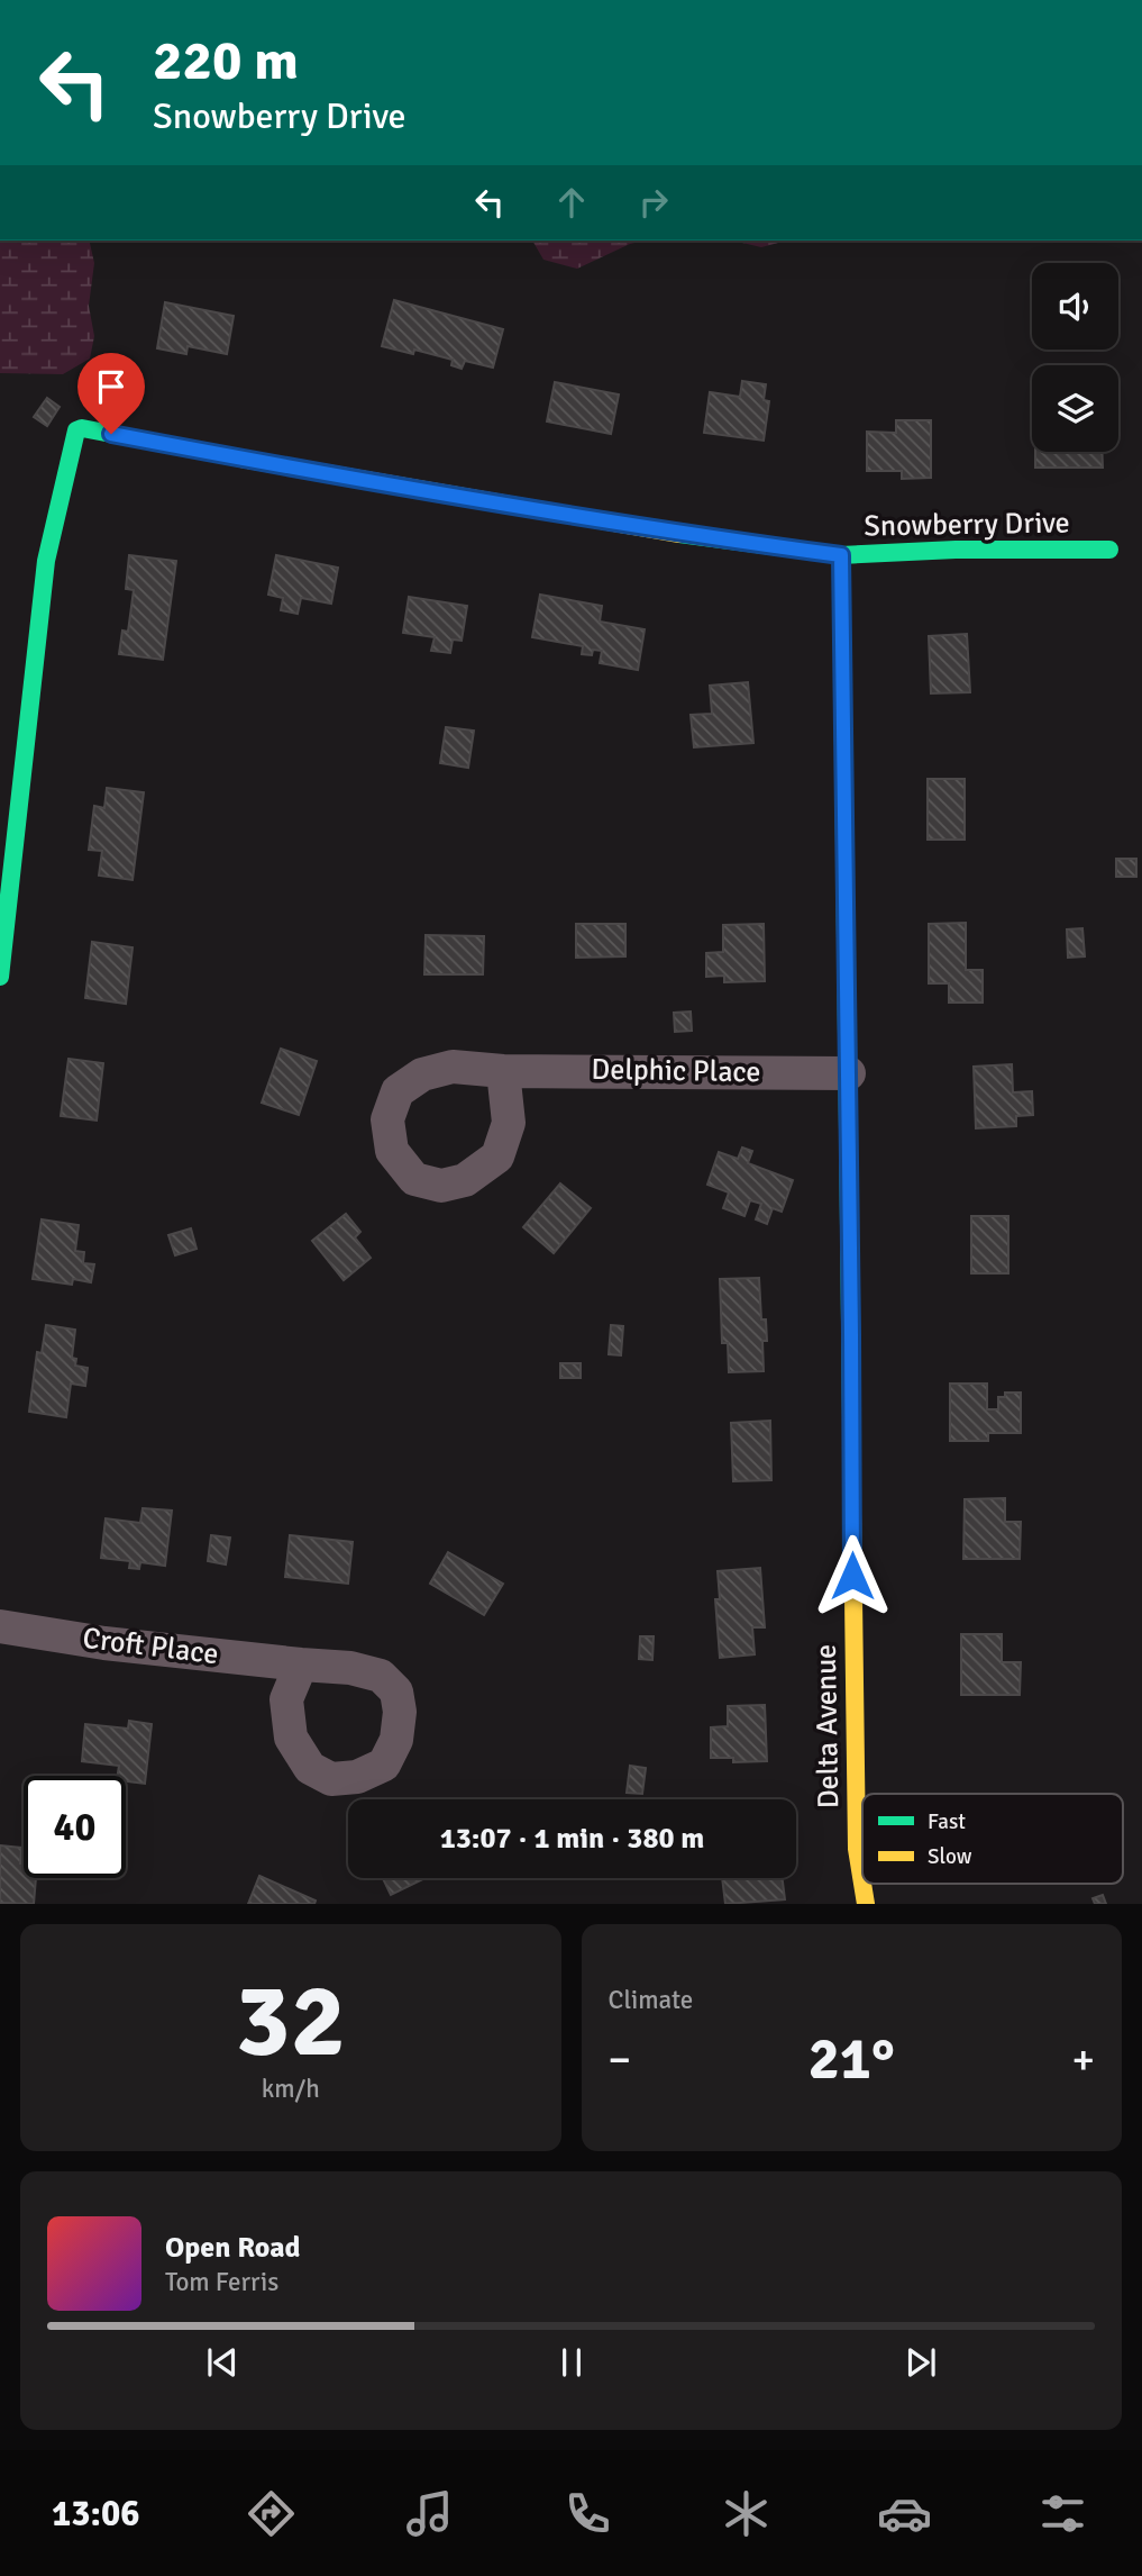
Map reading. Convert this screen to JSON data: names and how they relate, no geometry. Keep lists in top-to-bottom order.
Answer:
{
  "streets": {
    "street": [
      "Snowberry Drive",
      "Delphic Place",
      "Croft Place",
      "Delta Avenue"
    ]
  },
  "crossings": [
    ["Snowberry Drive", "Delta Avenue"],
    ["Delphic Place", "Delta Avenue"]
  ],
  "legend": ["Fast", "Slow"],
  "page": {
    "turn": ["220 m", "Snowberry Drive"],
    "limit": "40",
    "trip": "13:07 · 1 min · 380 m",
    "tile": [
      ["32", "km/h"],
      "Climate"
    ],
    "heat": ["−", "21°", "+"],
    "song": ["Open Road", "Tom Ferris"],
    "tabs": "13:06"
  }
}
